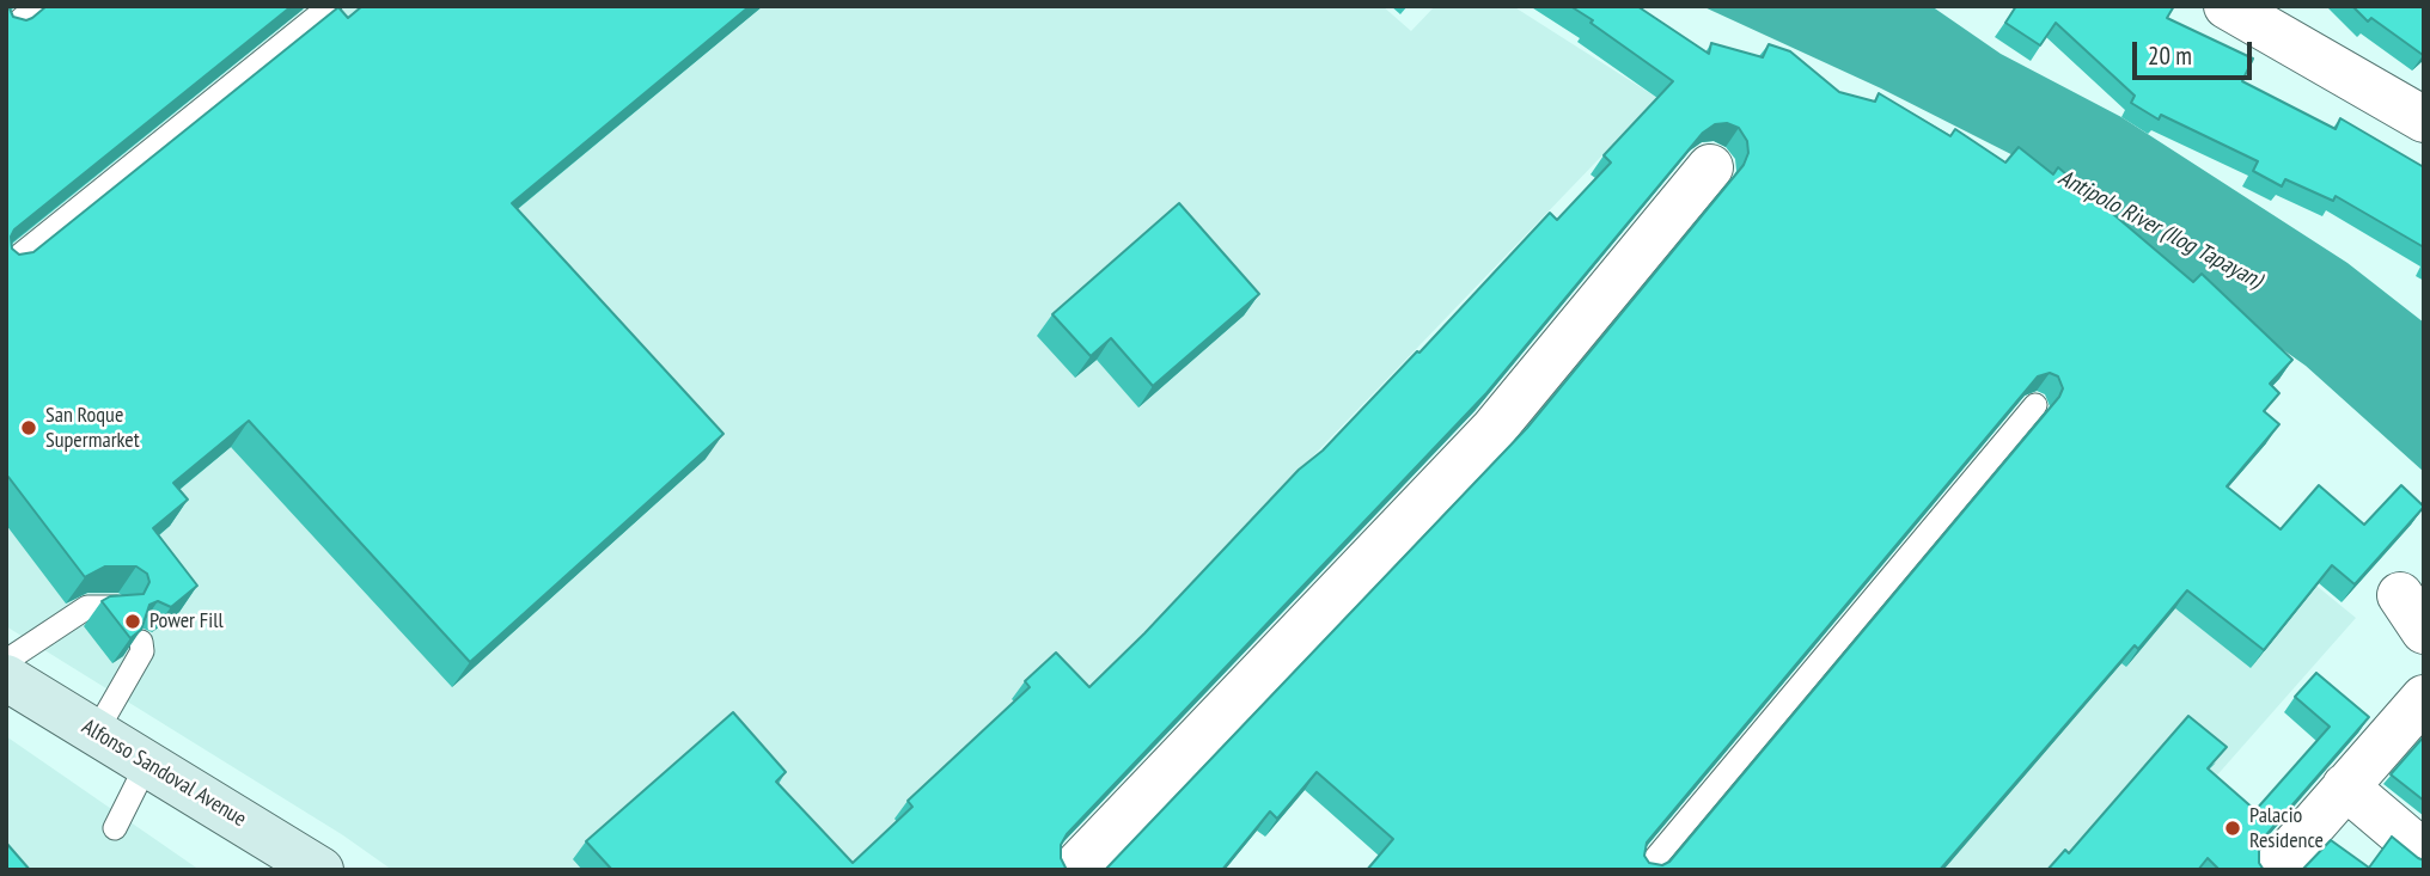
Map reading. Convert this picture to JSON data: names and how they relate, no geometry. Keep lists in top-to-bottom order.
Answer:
{
  "streets": {
    "main road": ["Alfonso Sandoval Avenue"]
  },
  "water": ["Antipolo River (Ilog Tapayan)"],
  "places": ["San Roque Supermarket", "Power Fill", "Palacio Residence"],
  "scale_bar": "20 m"
}
